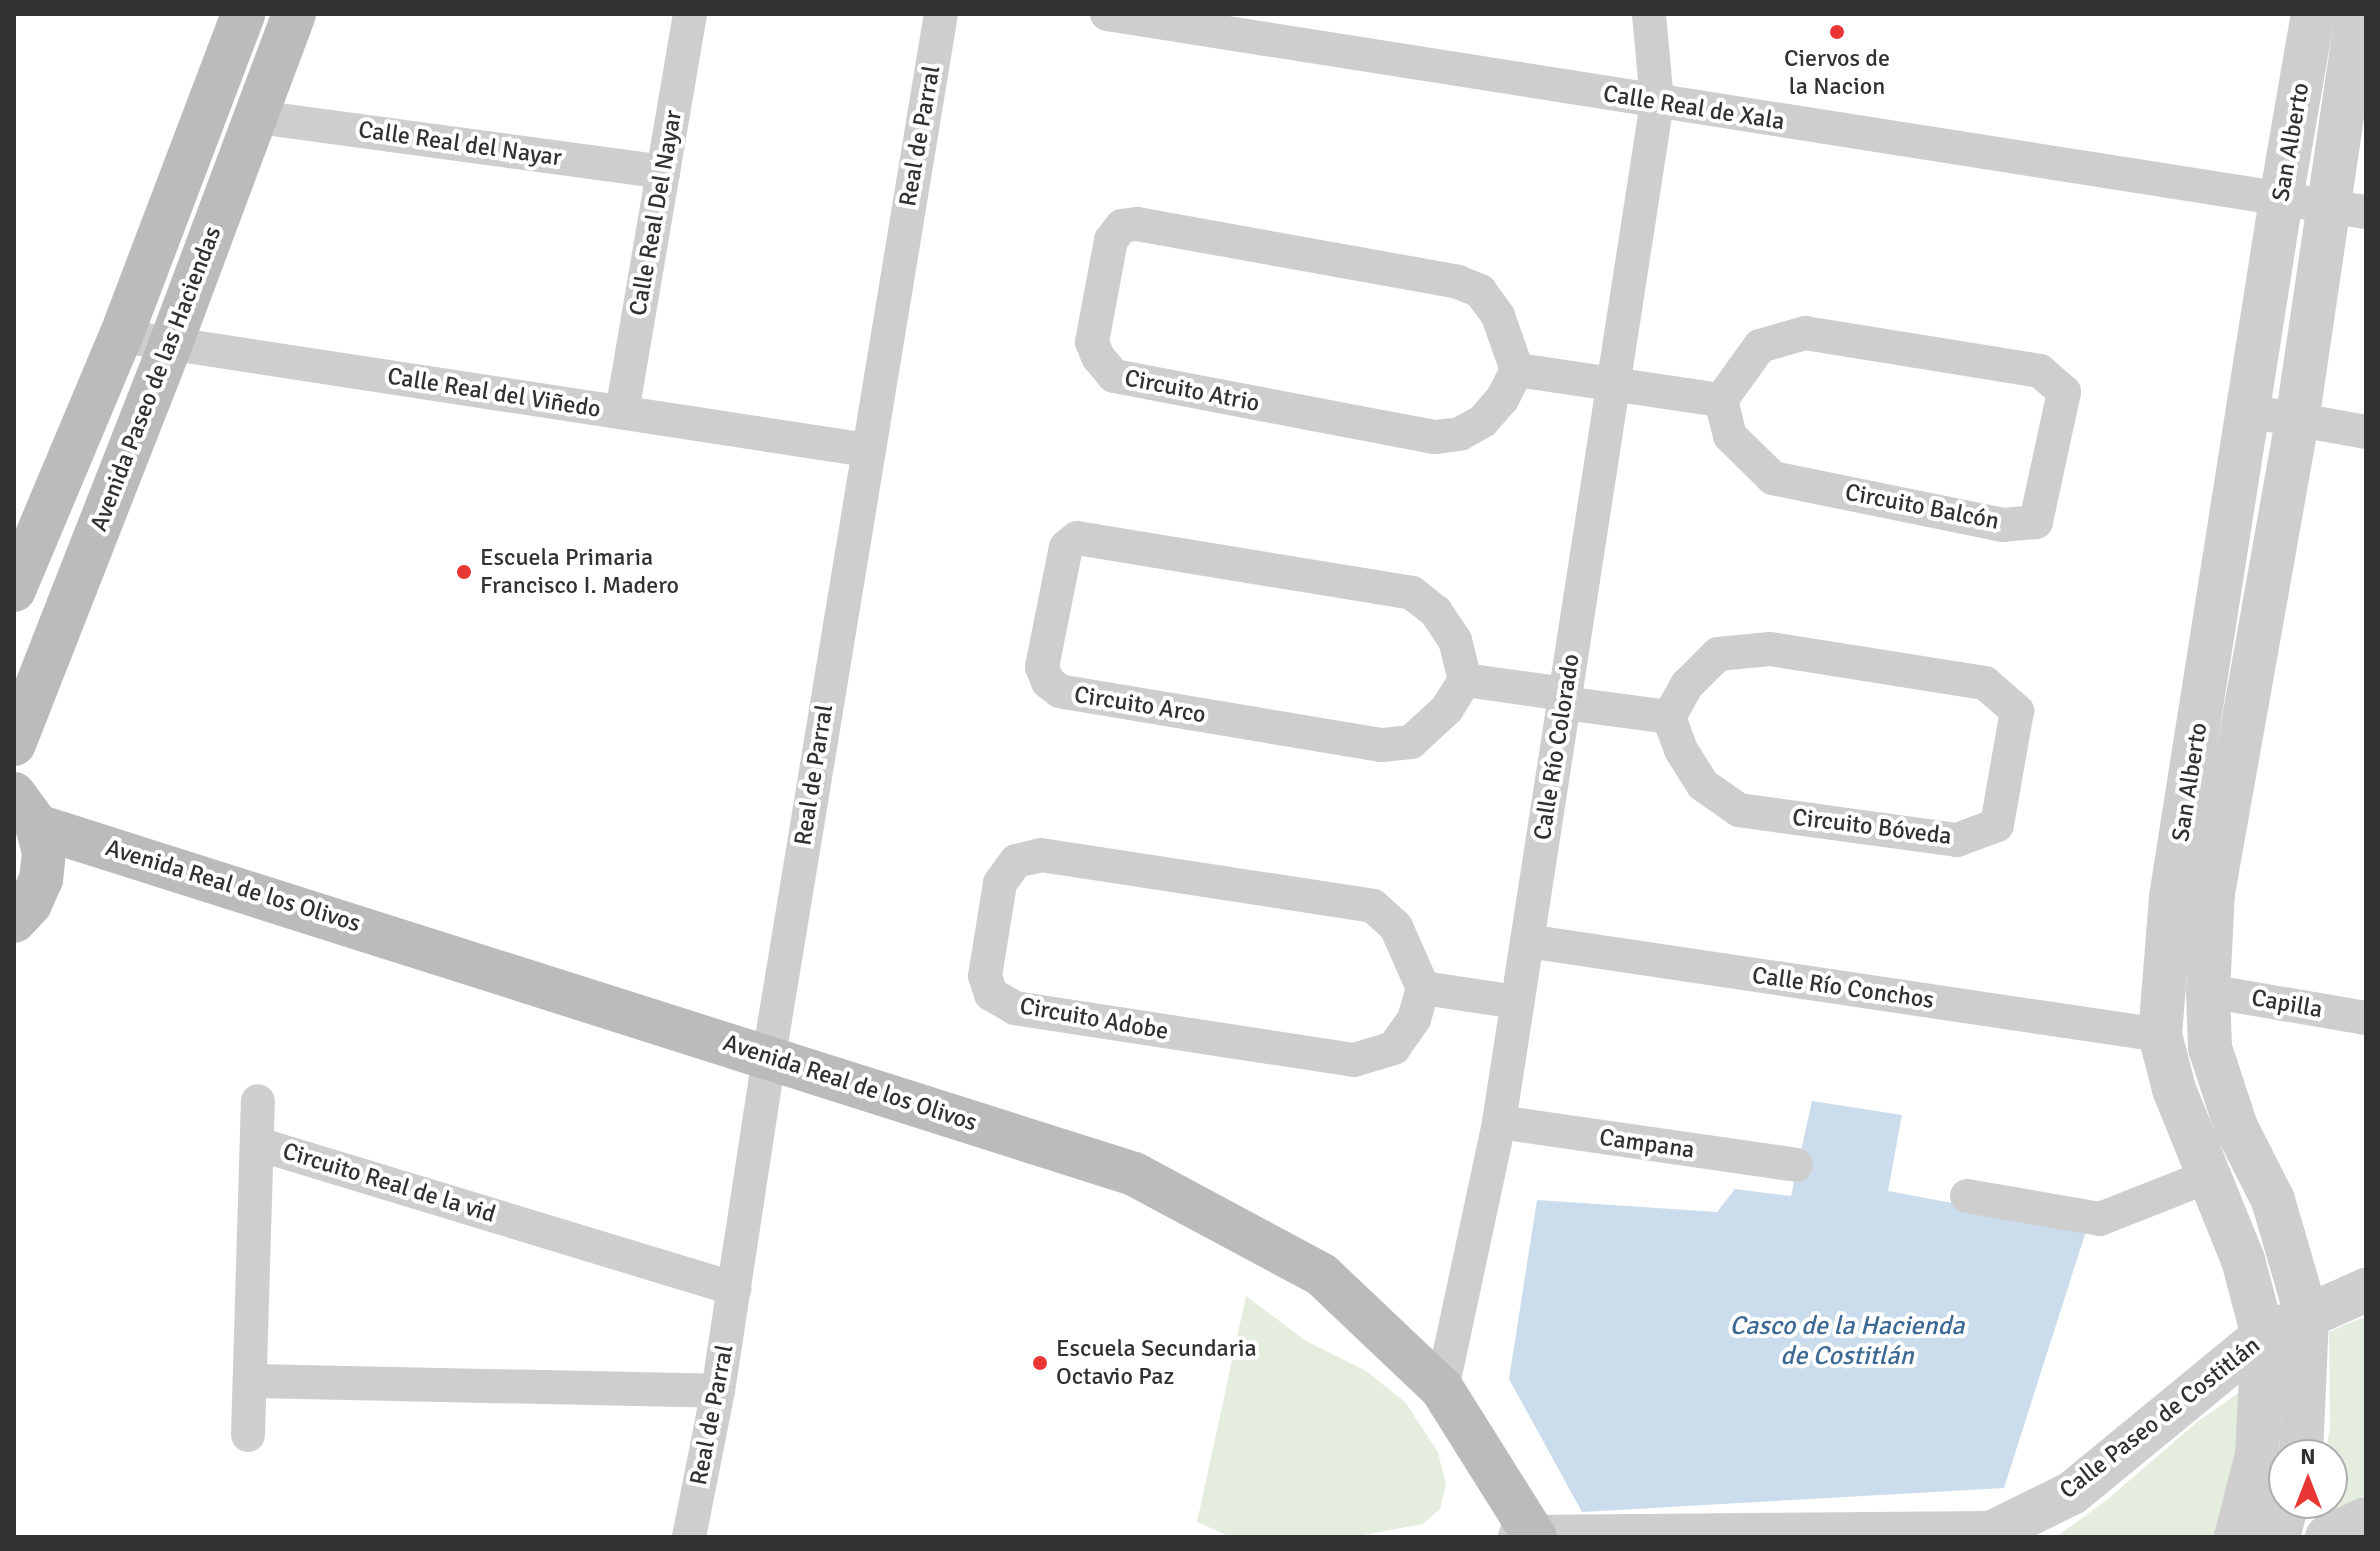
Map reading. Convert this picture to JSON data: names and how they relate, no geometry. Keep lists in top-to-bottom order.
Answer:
{
  "streets": {
    "main road": ["Avenida Paseo de las Haciendas", "Avenida Real de los Olivos"],
    "street": [
      "Calle Real de Xala",
      "Real de Parral",
      "San Alberto",
      "Calle Real del Nayar",
      "Calle Real Del Nayar",
      "Circuito Atrio",
      "Calle Real del Viñedo",
      "Circuito Balcón",
      "Circuito Arco",
      "Calle Río Colorado",
      "Circuito Bóveda",
      "Calle Río Conchos",
      "Capilla",
      "Circuito Adobe",
      "Campana",
      "Circuito Real de la vid",
      "Calle Paseo de Costitlán"
    ]
  },
  "crossings": [
    ["Calle Real de Xala", "San Alberto"],
    ["Calle Real de Xala", "Calle Río Colorado"],
    ["Real de Parral", "Calle Real del Viñedo"],
    ["Real de Parral", "Avenida Real de los Olivos"],
    ["Real de Parral", "Circuito Real de la vid"],
    ["San Alberto", "Calle Río Conchos"],
    ["San Alberto", "Capilla"],
    ["San Alberto", "Calle Paseo de Costitlán"],
    ["Calle Real del Nayar", "Calle Real Del Nayar"],
    ["Calle Real del Nayar", "Avenida Paseo de las Haciendas"],
    ["Calle Real Del Nayar", "Calle Real del Viñedo"],
    ["Avenida Paseo de las Haciendas", "Calle Real del Viñedo"],
    ["Calle Río Colorado", "Avenida Real de los Olivos"],
    ["Calle Río Colorado", "Calle Río Conchos"],
    ["Calle Río Colorado", "Campana"],
    ["Avenida Real de los Olivos", "Calle Paseo de Costitlán"]
  ],
  "water": ["Casco de la Hacienda de Costitlán"],
  "places": ["Ciervos de la Nacion", "Escuela Primaria Francisco I. Madero", "Escuela Secundaria Octavio Paz"],
  "north": "top"
}
